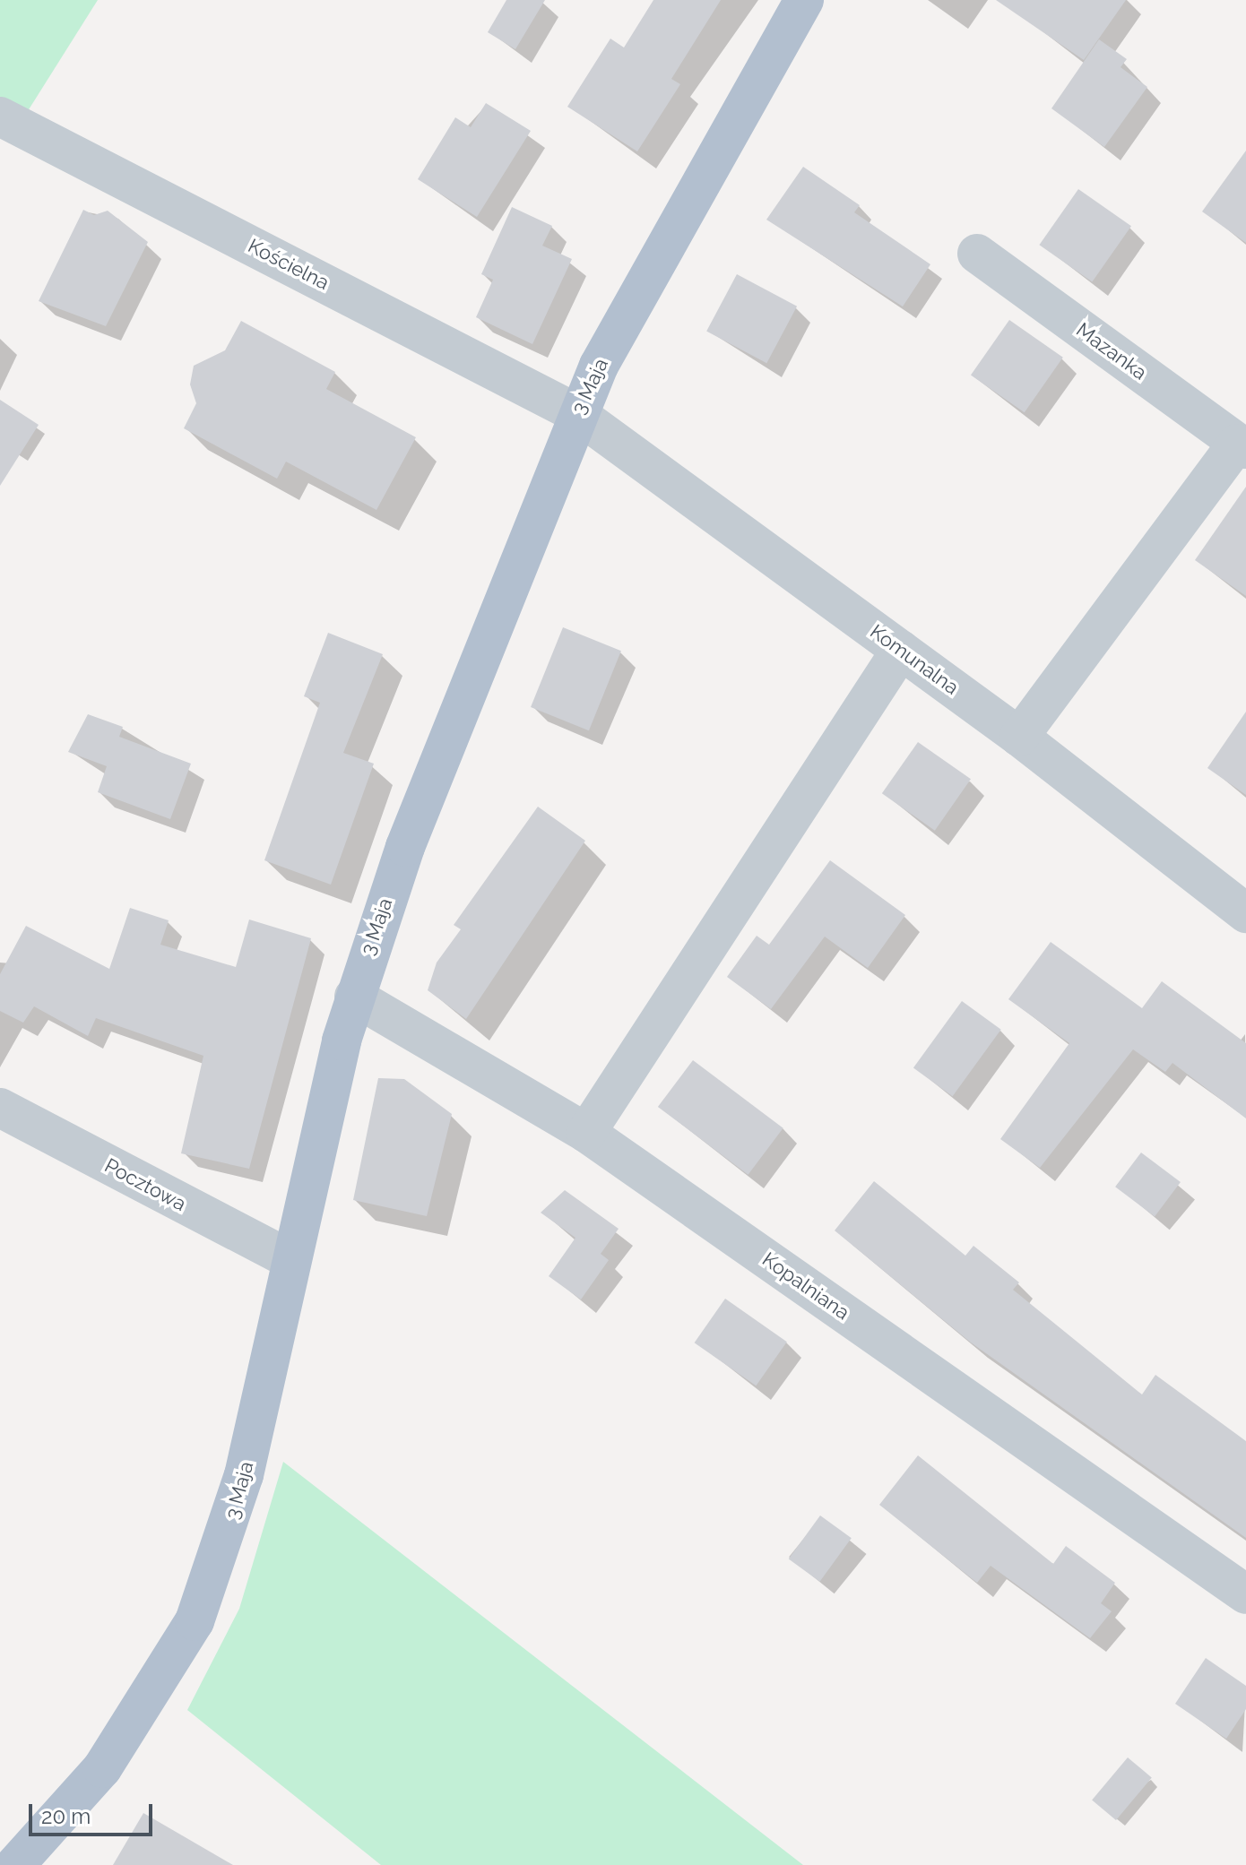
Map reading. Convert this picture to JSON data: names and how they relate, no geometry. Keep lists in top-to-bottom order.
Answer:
{
  "streets": {
    "main road": ["3 Maja"],
    "street": [
      "Kościelna",
      "Mazanka",
      "Komunalna",
      "Pocztowa",
      "Kopalniana"
    ]
  },
  "crossings": [
    ["Kościelna", "3 Maja"],
    ["Kościelna", "Komunalna"],
    ["3 Maja", "Komunalna"],
    ["3 Maja", "Pocztowa"],
    ["3 Maja", "Kopalniana"]
  ],
  "scale_bar": "20 m"
}
